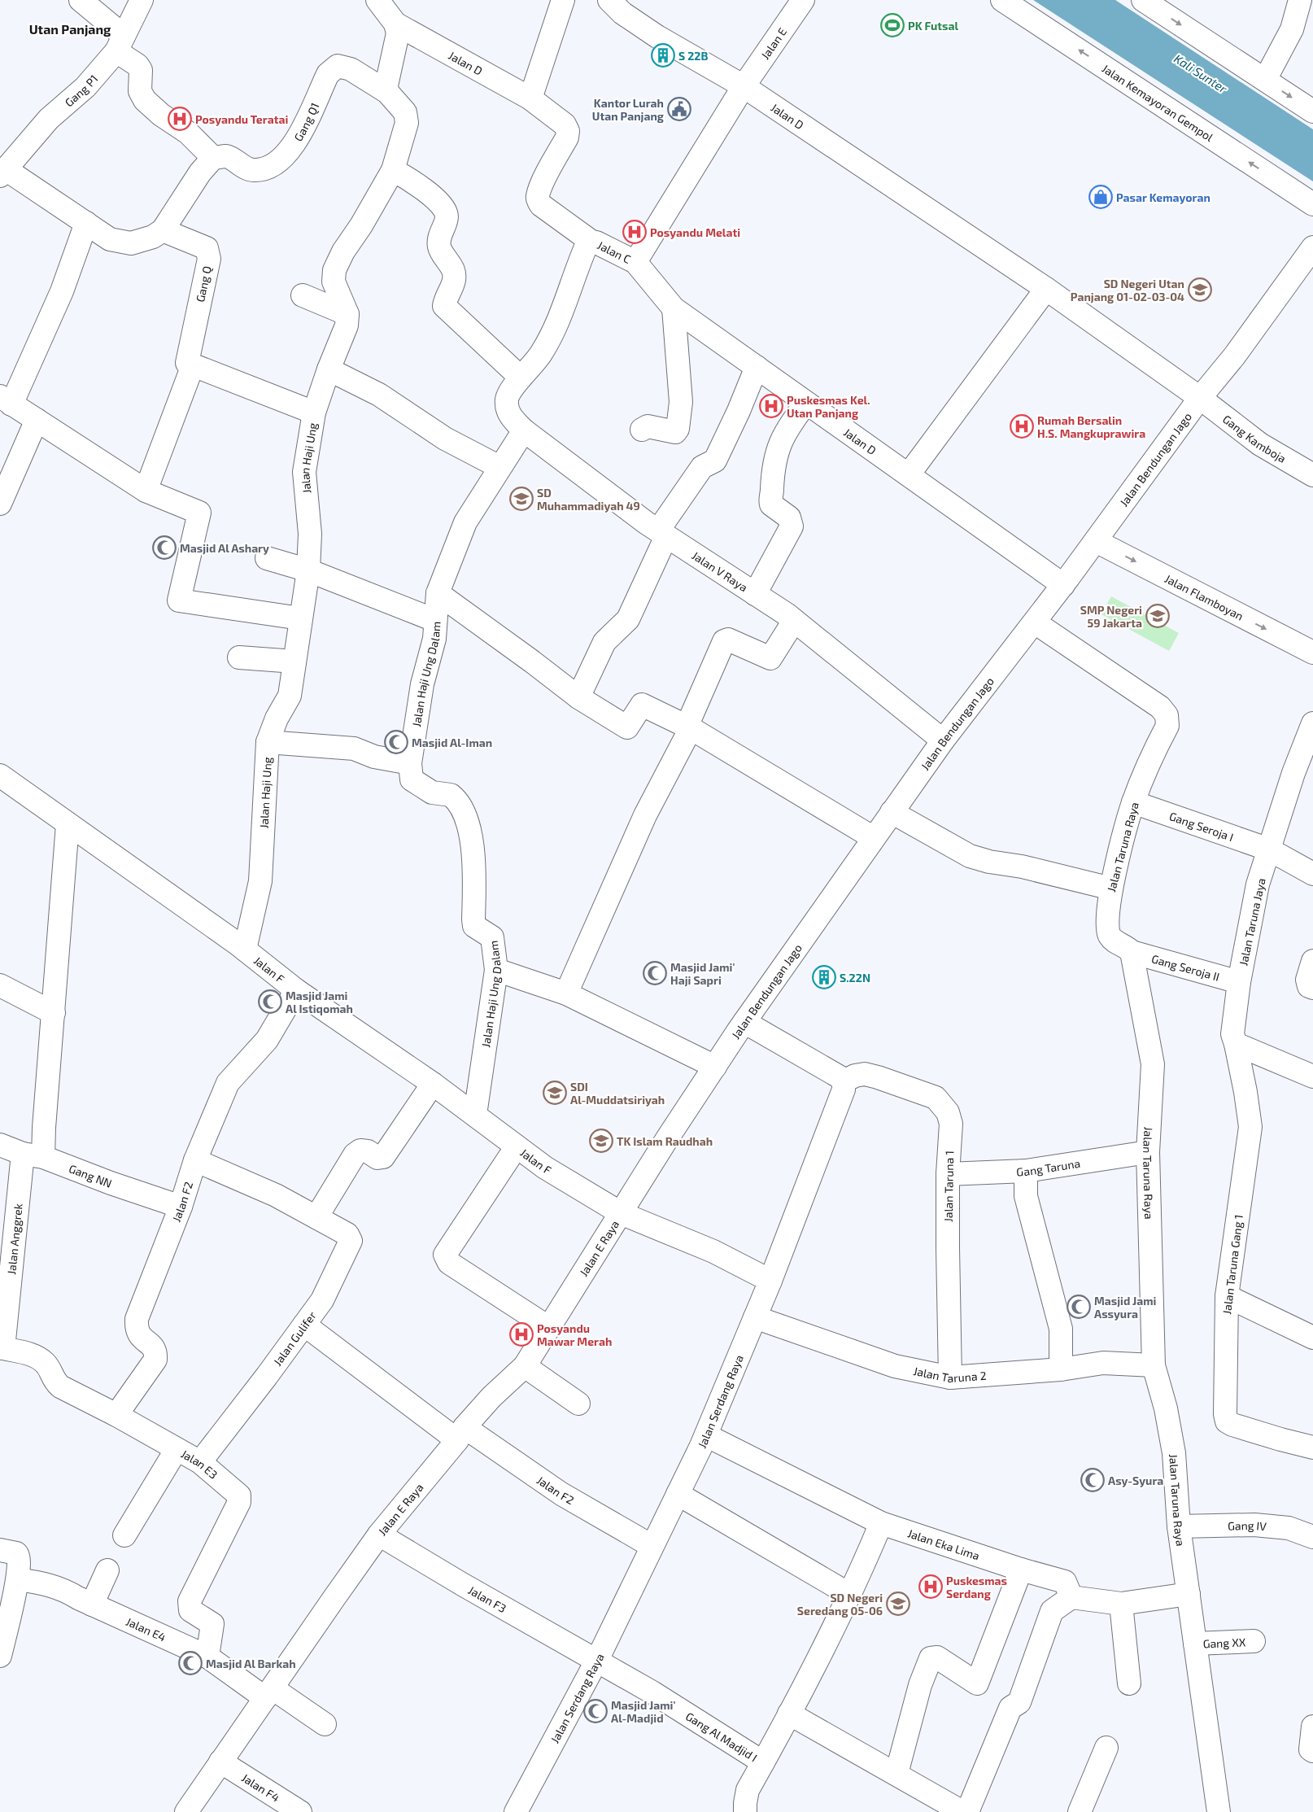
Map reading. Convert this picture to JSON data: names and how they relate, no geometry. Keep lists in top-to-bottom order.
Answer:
{
  "streets": {
    "street": [
      "Jalan E",
      "Jalan D",
      "Gang P1",
      "Jalan Kemayoran Gempol",
      "Gang Q1",
      "Jalan C",
      "Gang Q",
      "Gang Kamboja",
      "Jalan Haji Ung",
      "Jalan Bendungan Jago",
      "Jalan V Raya",
      "Jalan Flamboyan",
      "Jalan Haji Ung Dalam",
      "Gang Seroja I",
      "Jalan Taruna Raya",
      "Jalan Taruna Jaya",
      "Gang Seroja II",
      "Jalan F",
      "Gang Taruna",
      "Gang NN",
      "Jalan Taruna 1",
      "Jalan F2",
      "Jalan Anggrek",
      "Jalan E Raya",
      "Jalan Taruna Gang 1",
      "Jalan Gulifer",
      "Jalan Taruna 2",
      "Jalan Serdang Raya",
      "Jalan E3",
      "Gang IV",
      "Jalan Eka Lima",
      "Jalan F3",
      "Jalan E4",
      "Gang XX",
      "Gang Al Madjid I",
      "Jalan F4"
    ]
  },
  "crossings": [
    ["Jalan E", "Jalan D"],
    ["Jalan E", "Jalan C"],
    ["Jalan D", "Jalan C"],
    ["Jalan D", "Gang Kamboja"],
    ["Jalan D", "Jalan Bendungan Jago"],
    ["Jalan C", "Jalan V Raya"],
    ["Gang Kamboja", "Jalan Bendungan Jago"],
    ["Jalan Haji Ung", "Jalan F"],
    ["Jalan Bendungan Jago", "Jalan V Raya"],
    ["Jalan Bendungan Jago", "Jalan Flamboyan"],
    ["Jalan Bendungan Jago", "Jalan Taruna Raya"],
    ["Jalan Bendungan Jago", "Jalan F"],
    ["Jalan Bendungan Jago", "Jalan E Raya"],
    ["Jalan V Raya", "Jalan Haji Ung Dalam"],
    ["Jalan Haji Ung Dalam", "Jalan F"],
    ["Gang Seroja I", "Jalan Taruna Raya"],
    ["Gang Seroja I", "Jalan Taruna Jaya"],
    ["Jalan Taruna Raya", "Gang Seroja II"],
    ["Jalan Taruna Raya", "Gang Taruna"],
    ["Jalan Taruna Raya", "Jalan Taruna 2"],
    ["Jalan Taruna Raya", "Gang IV"],
    ["Jalan Taruna Raya", "Gang XX"],
    ["Jalan Taruna Jaya", "Gang Seroja II"],
    ["Jalan Taruna Jaya", "Jalan Taruna Gang 1"],
    ["Jalan F", "Jalan F2"],
    ["Jalan F", "Jalan Anggrek"],
    ["Jalan F", "Jalan E Raya"],
    ["Jalan F", "Jalan Serdang Raya"],
    ["Gang Taruna", "Jalan Taruna 1"],
    ["Gang NN", "Jalan F2"],
    ["Gang NN", "Jalan Anggrek"],
    ["Jalan Taruna 1", "Jalan Taruna 2"],
    ["Jalan Taruna 1", "Jalan Serdang Raya"],
    ["Jalan F2", "Jalan E Raya"],
    ["Jalan F2", "Jalan Gulifer"],
    ["Jalan F2", "Jalan Serdang Raya"],
    ["Jalan F2", "Jalan E3"],
    ["Jalan Anggrek", "Jalan E3"],
    ["Jalan E Raya", "Jalan F3"],
    ["Jalan E Raya", "Jalan E4"],
    ["Jalan E Raya", "Jalan F4"],
    ["Jalan Gulifer", "Jalan E3"],
    ["Jalan Taruna 2", "Jalan Serdang Raya"],
    ["Jalan Serdang Raya", "Jalan Eka Lima"],
    ["Jalan Serdang Raya", "Jalan F3"],
    ["Jalan Serdang Raya", "Gang Al Madjid I"],
    ["Jalan E3", "Jalan E4"],
    ["Jalan F3", "Gang Al Madjid I"]
  ],
  "one_way": ["Jalan Flamboyan"],
  "districts": ["Utan Panjang"],
  "water": ["Kali Sunter"],
  "places": {
    "sports": ["PK Futsal"],
    "building": ["S 22B", "S.22N"],
    "public building": ["Kantor Lurah Utan Panjang"],
    "hospital": [
      "Posyandu Teratai",
      "Posyandu Melati",
      "Puskesmas Kel. Utan Panjang",
      "Rumah Bersalin H.S. Mangkuprawira",
      "Posyandu Mawar Merah",
      "Puskesmas Serdang"
    ],
    "shop": ["Pasar Kemayoran"],
    "school or university": [
      "SD Negeri Utan Panjang 01-02-03-04",
      "SD Muhammadiyah 49",
      "SMP Negeri 59 Jakarta",
      "SDI Al-Muddatsiriyah",
      "TK Islam Raudhah",
      "SD Negeri Seredang 05-06"
    ],
    "mosque": [
      "Masjid Al Ashary",
      "Masjid Al-Iman",
      "Masjid Jami' Haji Sapri",
      "Masjid Jami Al Istiqomah",
      "Masjid Jami Assyura",
      "Asy-Syura",
      "Masjid Al Barkah",
      "Masjid Jami' Al-Madjid"
    ]
  }
}
